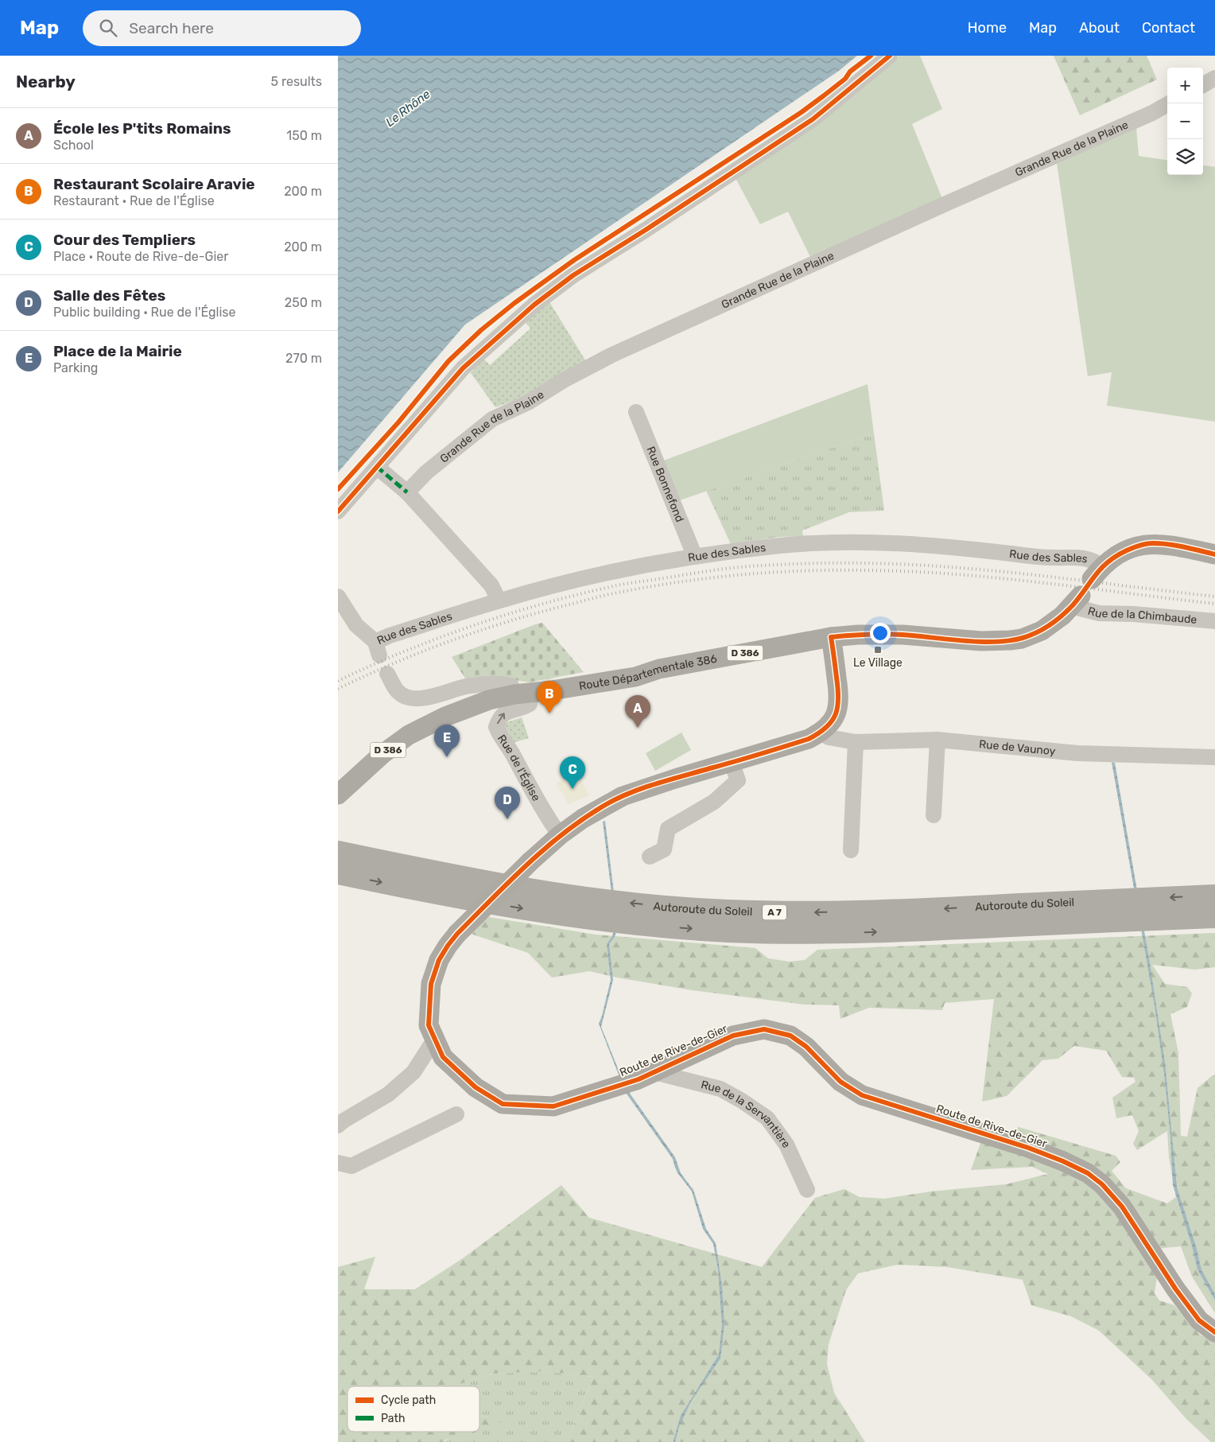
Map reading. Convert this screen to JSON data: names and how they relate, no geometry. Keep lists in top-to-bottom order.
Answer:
{
  "streets": {
    "highway": ["Autoroute du Soleil", "A 7"],
    "main road": ["D 386", "Route Départementale 386", "Route de Rive-de-Gier"],
    "street": [
      "Grande Rue de la Plaine",
      "Rue Bonnefond",
      "Rue des Sables",
      "Rue de la Chimbaude",
      "Rue de Vaunoy",
      "Rue de l'Église",
      "Rue de la Servantière"
    ]
  },
  "crossings": [
    ["Rue Bonnefond", "Rue des Sables"],
    ["Rue de la Chimbaude", "Route Départementale 386"],
    ["Route Départementale 386", "Rue de l'Église"],
    ["Route Départementale 386", "Route de Rive-de-Gier"],
    ["Rue de Vaunoy", "Route de Rive-de-Gier"],
    ["Rue de l'Église", "Route de Rive-de-Gier"],
    ["Route de Rive-de-Gier", "Rue de la Servantière"]
  ],
  "one_way": ["Rue de l'Église"],
  "water": ["Le Rhône"],
  "places": {
    "transit": ["Le Village"]
  },
  "legend": ["Cycle path", "Path"],
  "page": {
    "header": "Map",
    "search": "Search here",
    "nav": [
      "Home",
      "Map",
      "About",
      "Contact"
    ],
    "heading": ["Nearby", "5 results"],
    "map_buttons": ["+", "−"],
    "list": [
      {
        "mark": "A",
        "name": "École les P'tits Romains",
        "note": "School",
        "value": "150 m"
      },
      {
        "mark": "B",
        "name": "Restaurant Scolaire Aravie",
        "note": "Restaurant · Rue de l'Église",
        "value": "200 m"
      },
      {
        "mark": "C",
        "name": "Cour des Templiers",
        "note": "Place · Route de Rive-de-Gier",
        "value": "200 m"
      },
      {
        "mark": "D",
        "name": "Salle des Fêtes",
        "note": "Public building · Rue de l'Église",
        "value": "250 m"
      },
      {
        "mark": "E",
        "name": "Place de la Mairie",
        "note": "Parking",
        "value": "270 m"
      }
    ],
    "pins": [
      "B",
      "A",
      "E",
      "C",
      "D"
    ]
  }
}
